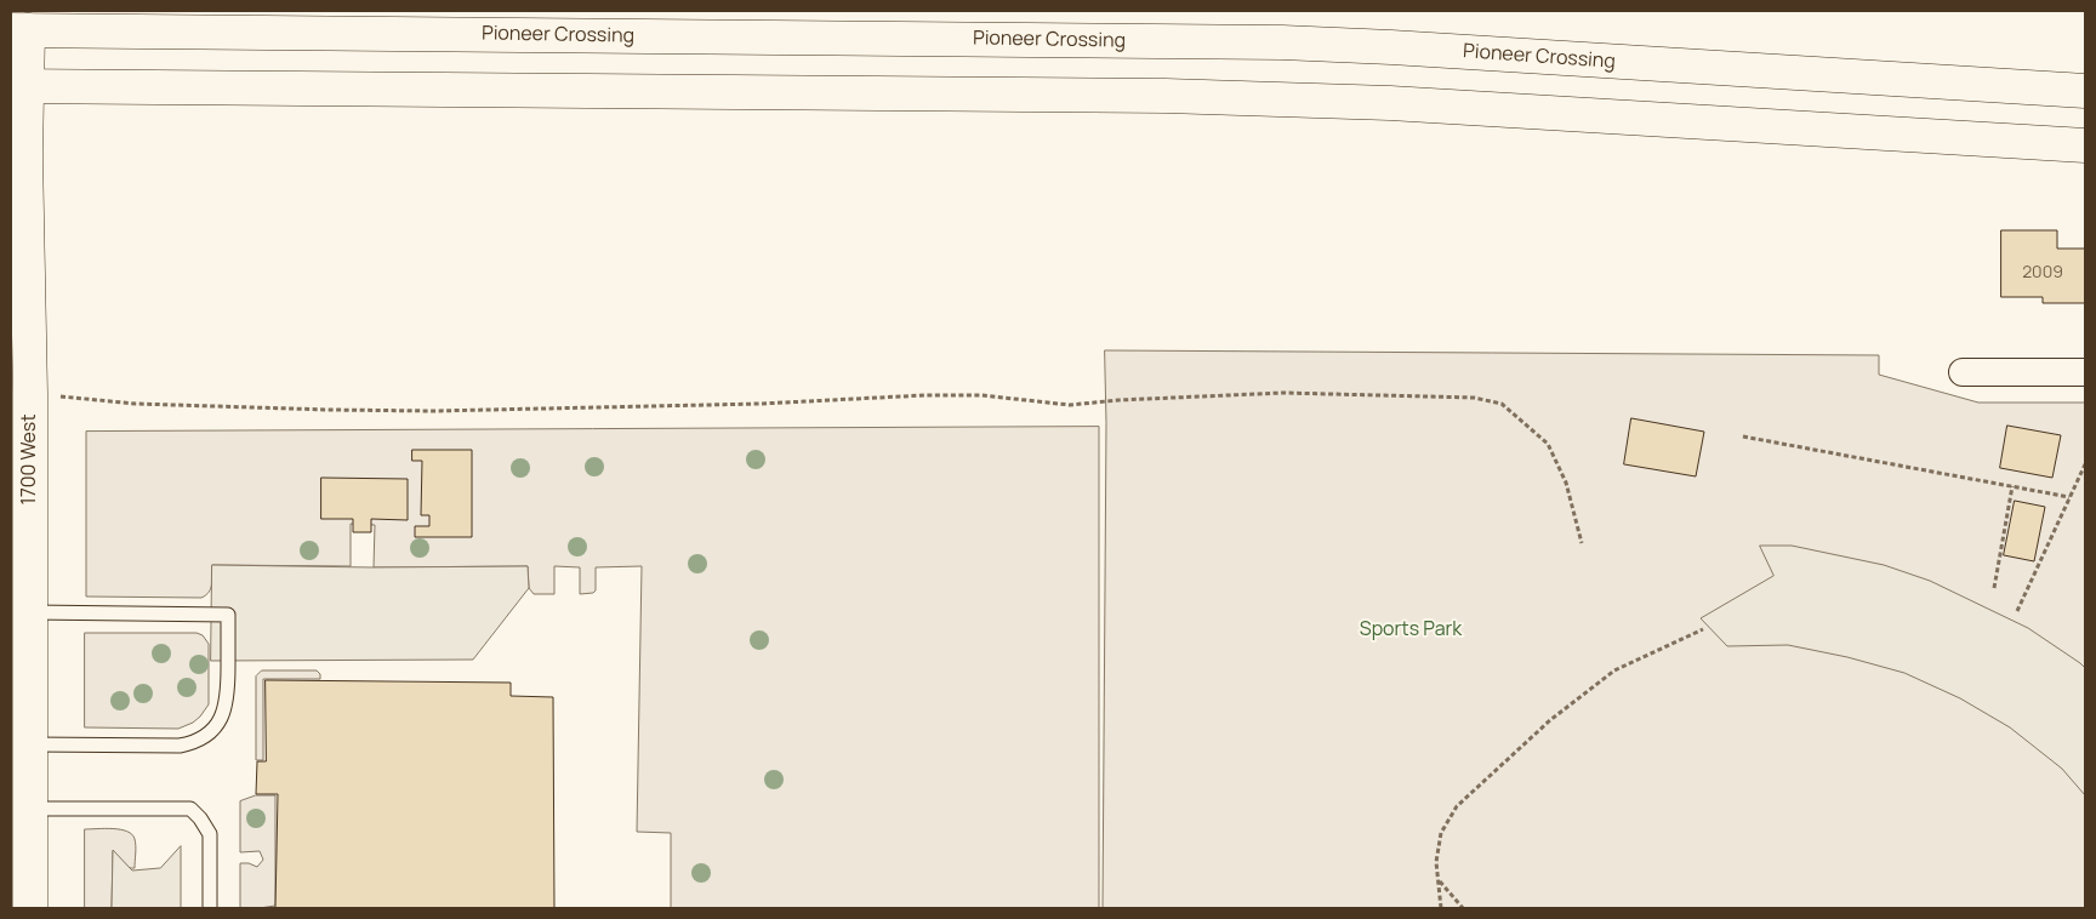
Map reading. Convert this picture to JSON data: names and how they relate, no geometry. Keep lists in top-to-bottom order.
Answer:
{
  "streets": {
    "main road": ["Pioneer Crossing", "1700 West"]
  },
  "crossings": [
    ["Pioneer Crossing", "1700 West"]
  ],
  "parks": ["Sports Park"],
  "house_numbers": ["2009"]
}
